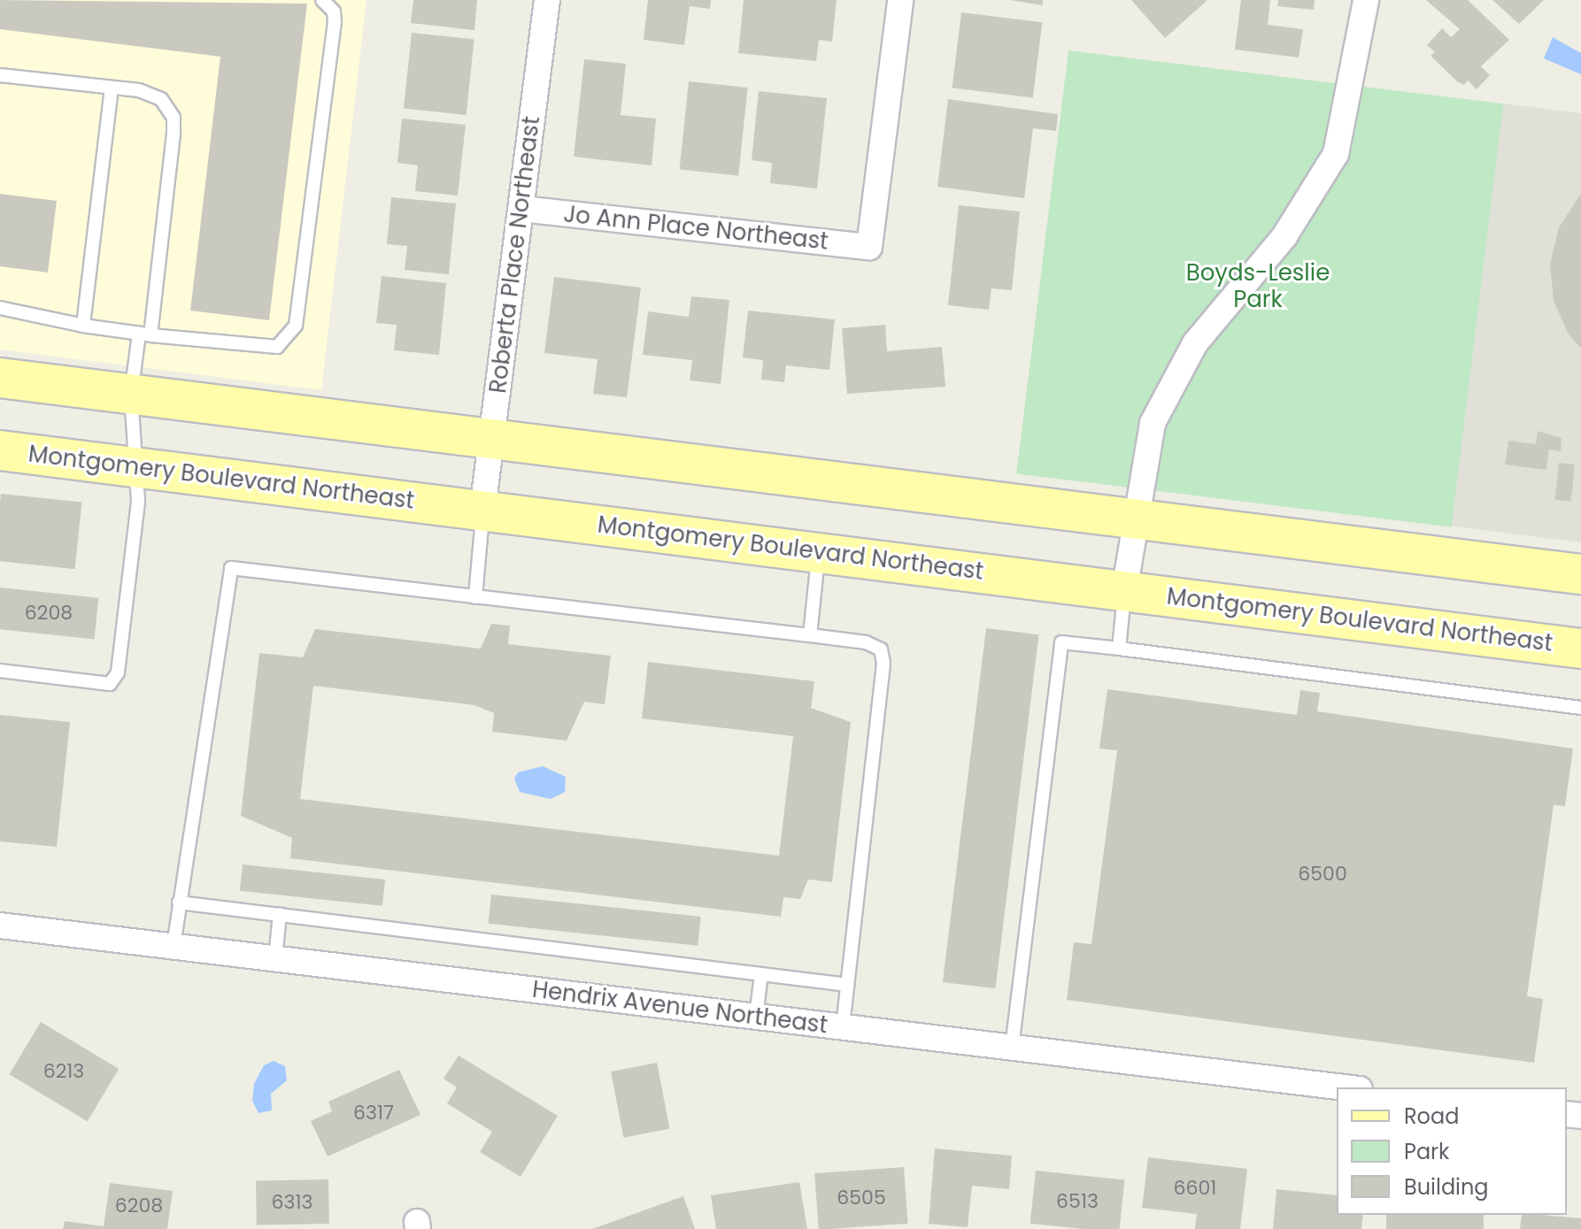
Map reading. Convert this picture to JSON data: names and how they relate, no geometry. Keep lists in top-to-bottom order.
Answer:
{
  "streets": {
    "main road": ["Montgomery Boulevard Northeast"],
    "street": ["Jo Ann Place Northeast", "Roberta Place Northeast", "Hendrix Avenue Northeast"]
  },
  "crossings": [
    ["Jo Ann Place Northeast", "Roberta Place Northeast"],
    ["Roberta Place Northeast", "Montgomery Boulevard Northeast"]
  ],
  "parks": ["Boyds-Leslie Park"],
  "house_numbers": [
    "6208",
    "6500",
    "6213",
    "6317",
    "6601",
    "6505",
    "6513",
    "6313",
    "6208"
  ],
  "legend": ["Road", "Park", "Building"]
}
